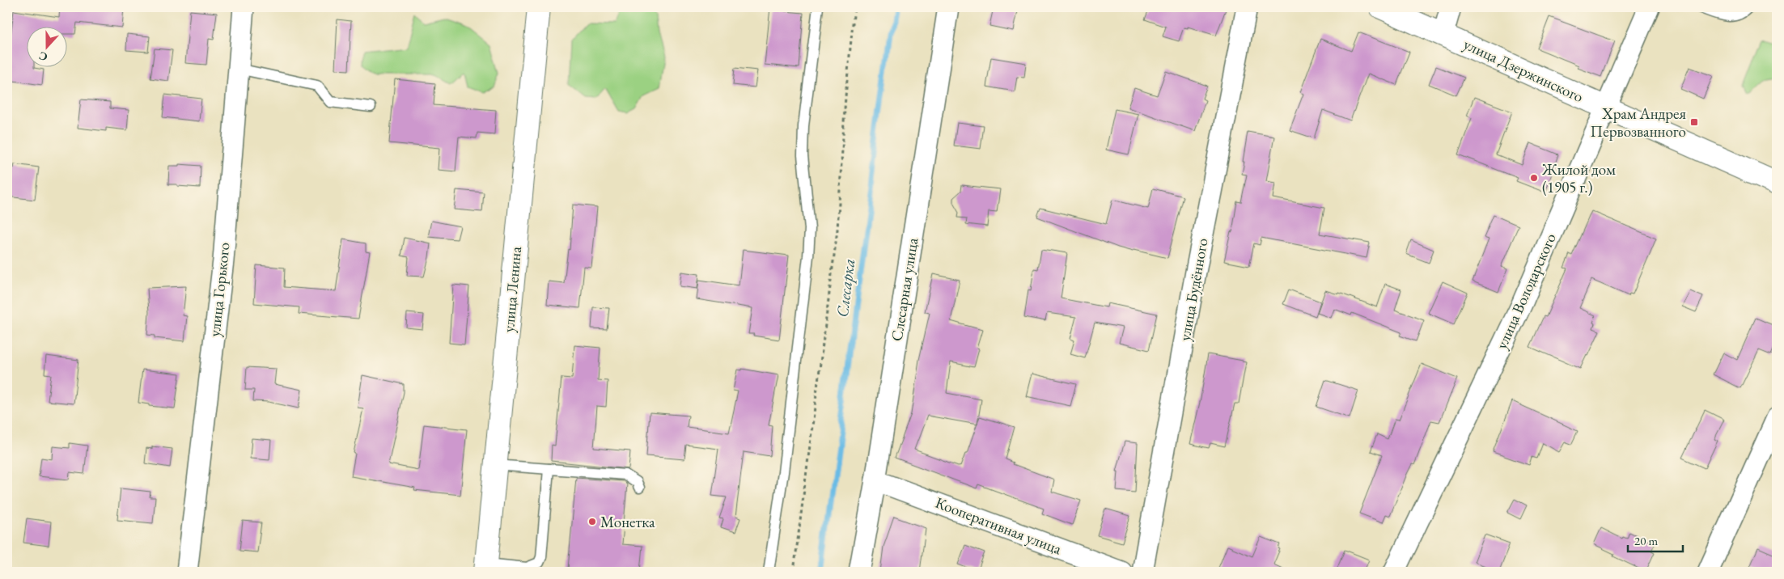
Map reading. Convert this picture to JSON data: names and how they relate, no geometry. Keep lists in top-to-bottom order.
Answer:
{
  "streets": {
    "main road": ["улица Дзержинского", "улица Ленина"],
    "street": [
      "улица Горького",
      "Слесарная улица",
      "улица Будённого",
      "улица Володарского",
      "Кооперативная улица"
    ]
  },
  "crossings": [
    ["улица Дзержинского", "улица Володарского"],
    ["Слесарная улица", "Кооперативная улица"]
  ],
  "water": ["Слесарка"],
  "places": {
    "transit": ["Храм Андрея Первозванного"],
    "other": ["Жилой дом (1905 г.)", "Монетка"]
  },
  "scale_bar": "20 m",
  "north": "bottom"
}
